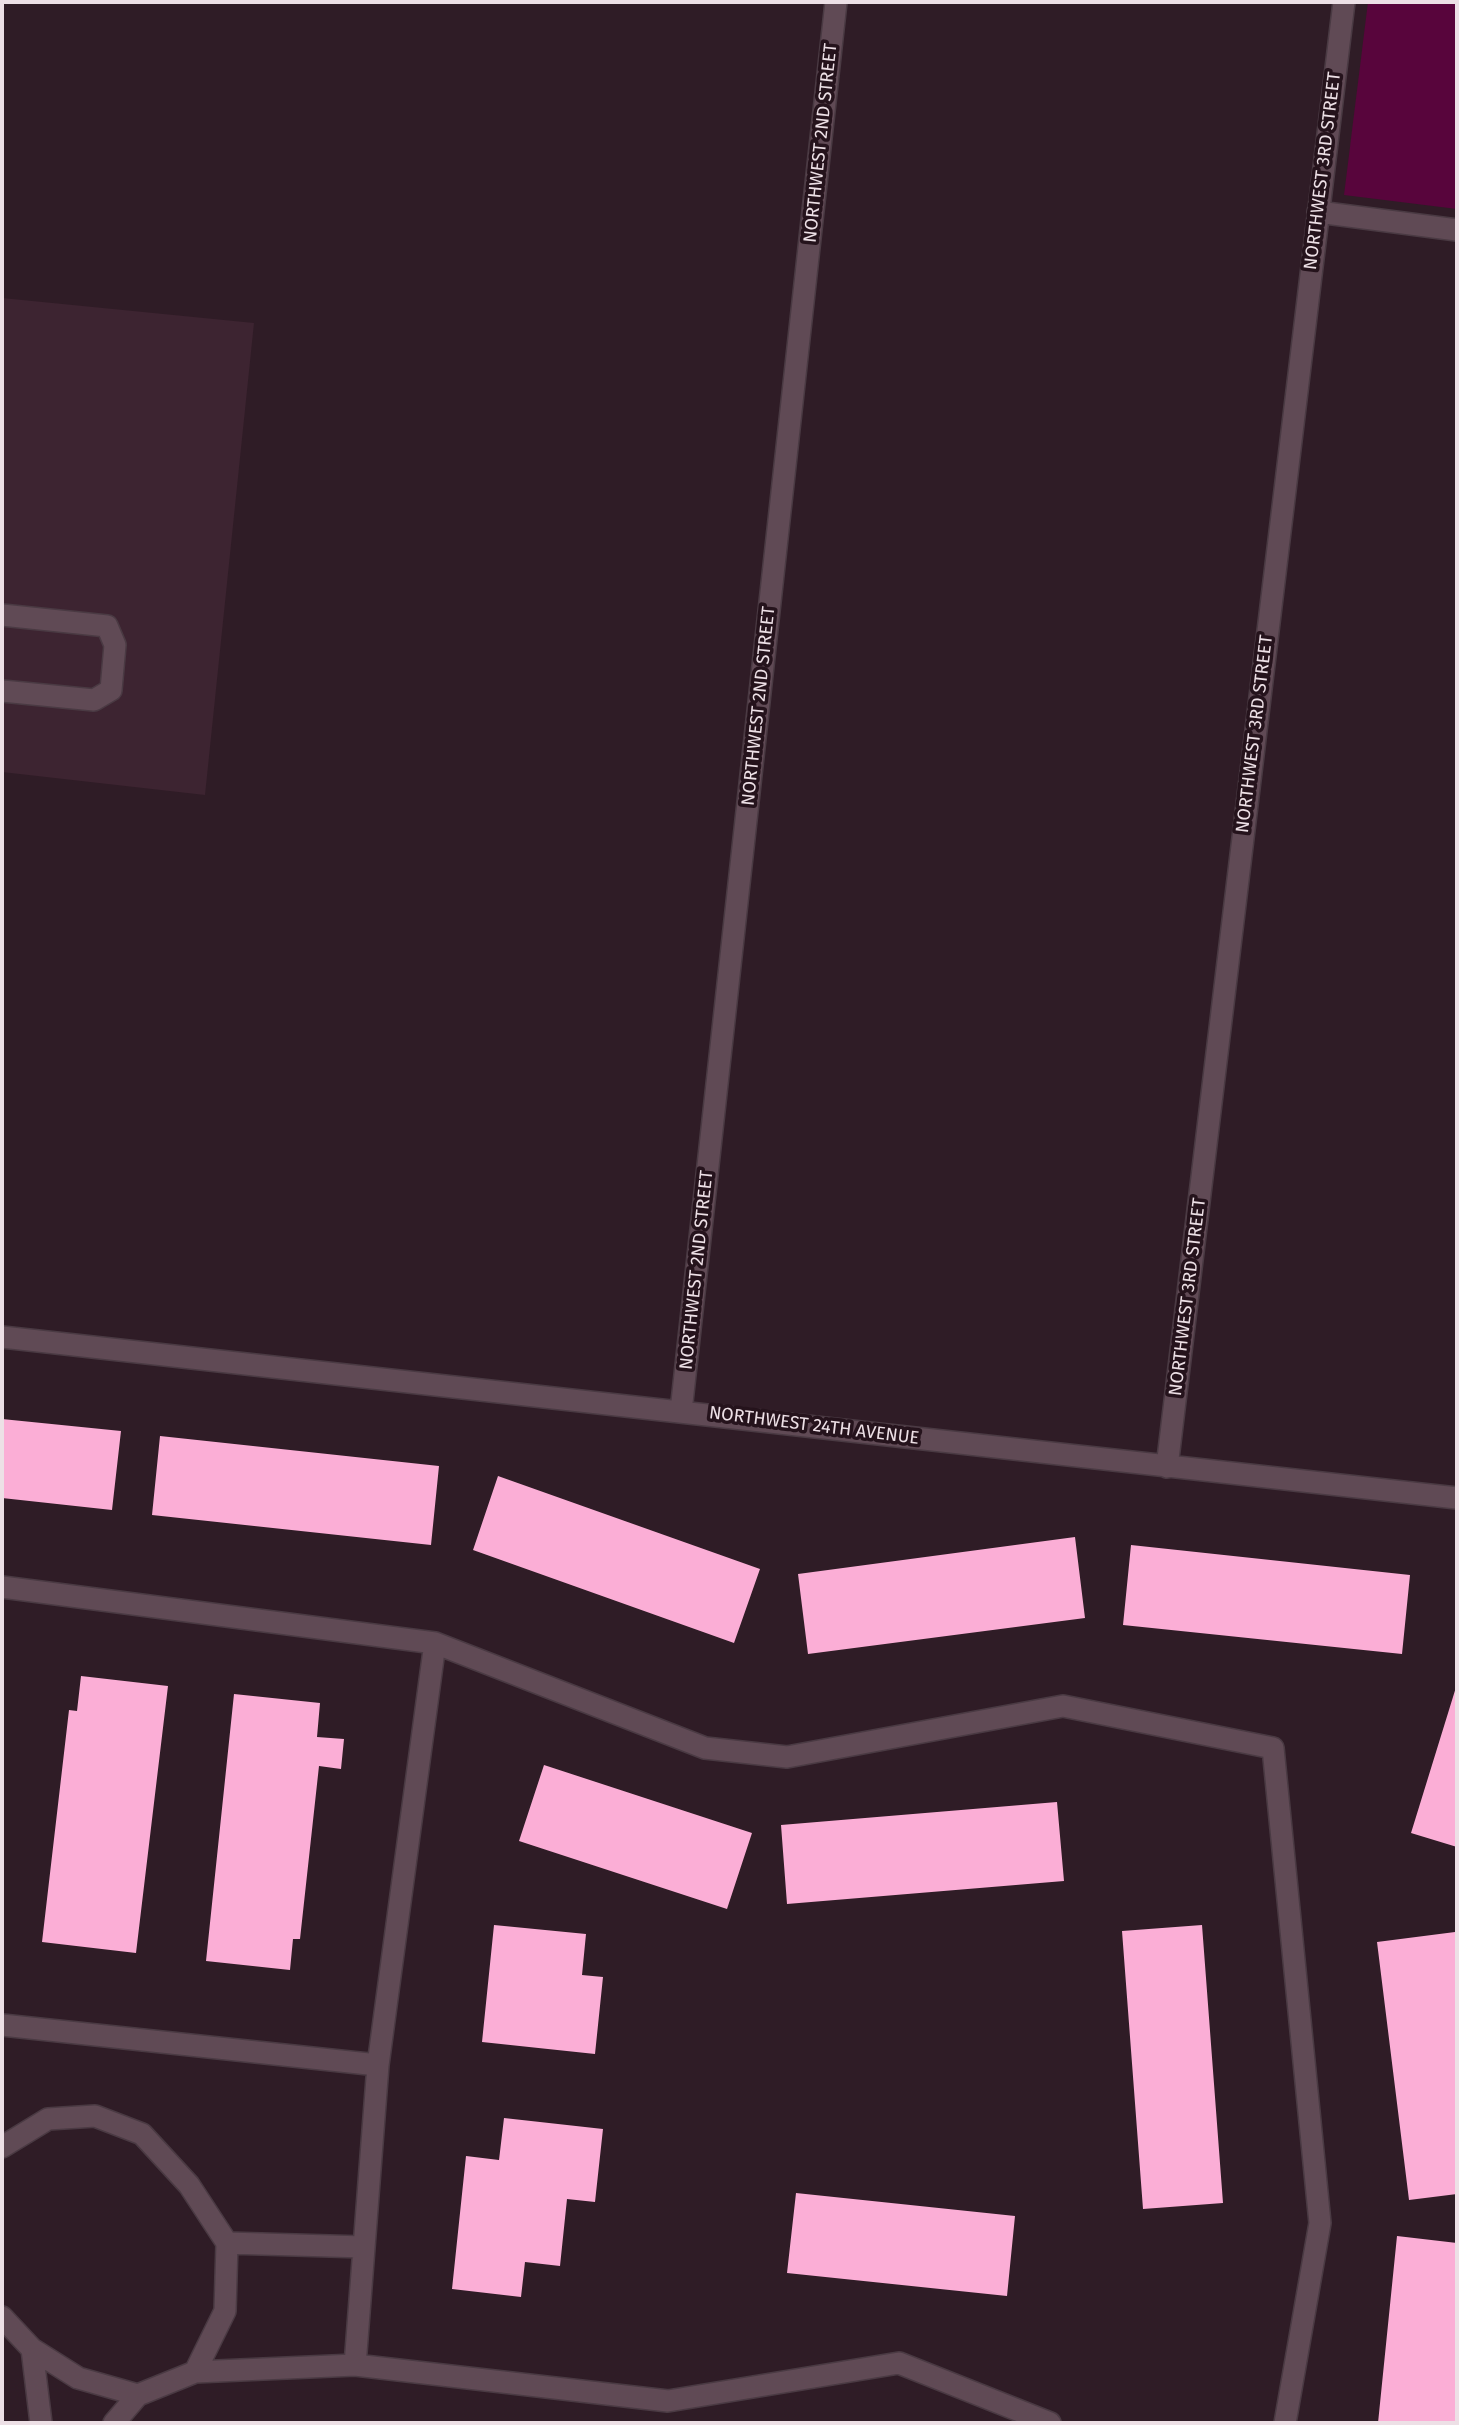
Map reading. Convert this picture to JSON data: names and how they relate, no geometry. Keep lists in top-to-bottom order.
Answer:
{
  "streets": {
    "street": ["NORTHWEST 2ND STREET", "NORTHWEST 3RD STREET", "NORTHWEST 24TH AVENUE"]
  },
  "crossings": [
    ["NORTHWEST 2ND STREET", "NORTHWEST 24TH AVENUE"],
    ["NORTHWEST 3RD STREET", "NORTHWEST 24TH AVENUE"]
  ]
}
